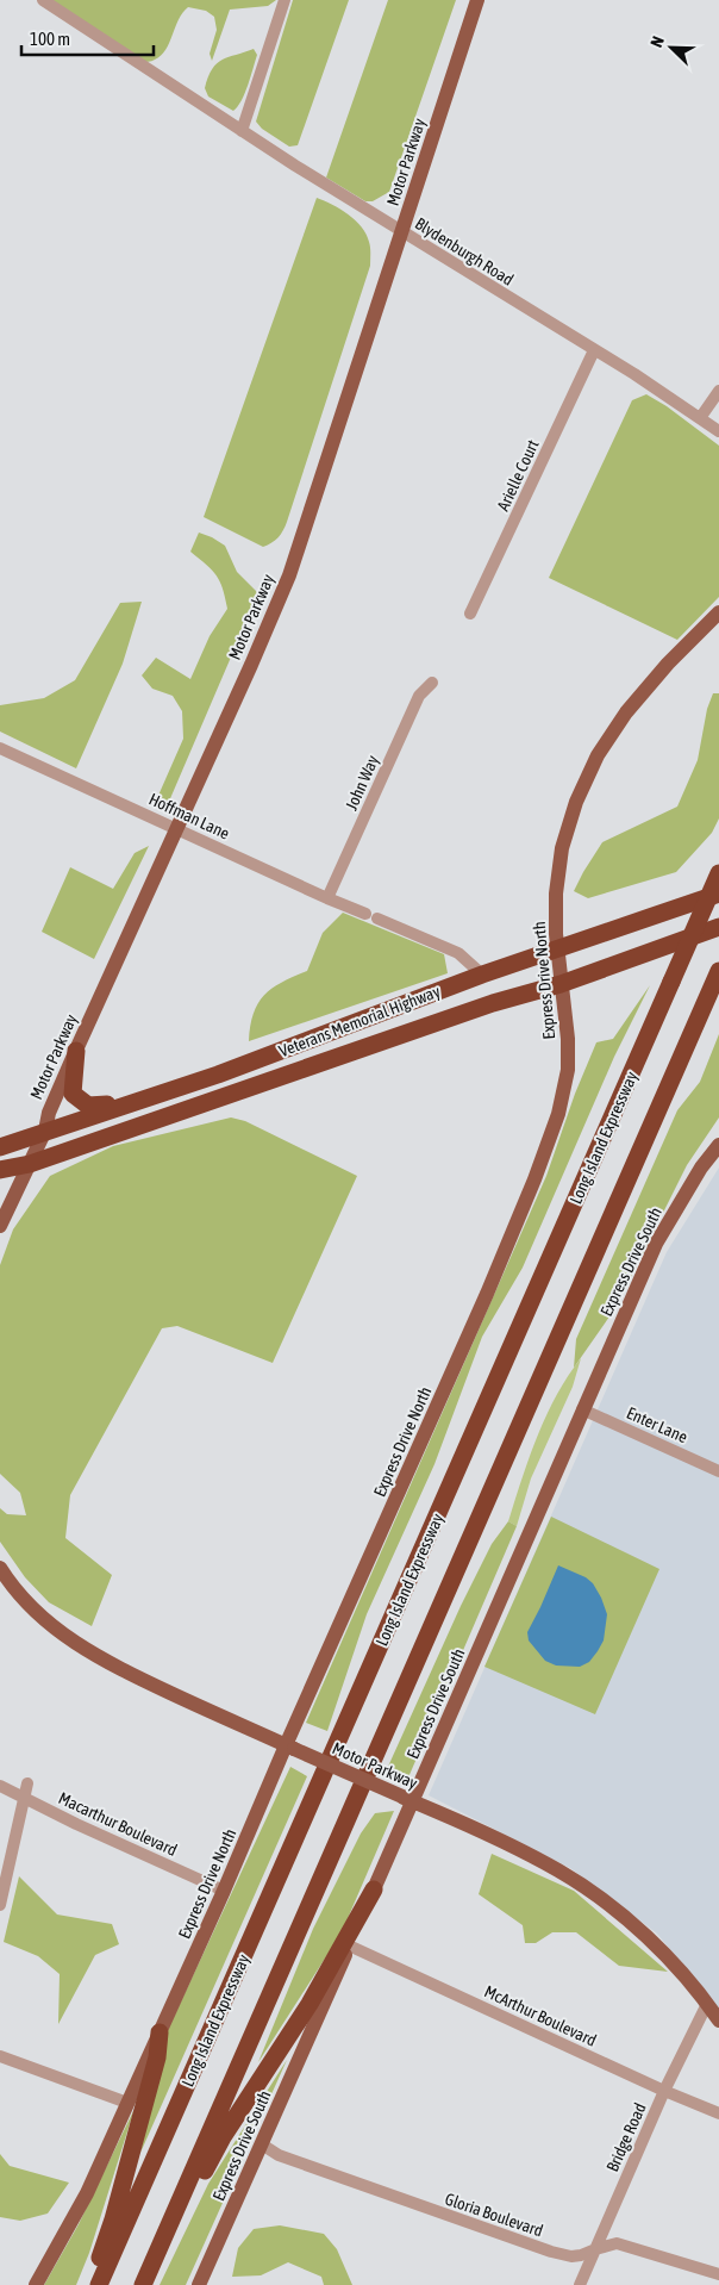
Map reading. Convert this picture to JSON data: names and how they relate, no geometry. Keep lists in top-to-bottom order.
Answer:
{
  "streets": {
    "highway": ["Veterans Memorial Highway", "Long Island Expressway"],
    "main road": ["Motor Parkway", "Express Drive North", "Express Drive South"],
    "street": [
      "Blydenburgh Road",
      "Arielle Court",
      "John Way",
      "Hoffman Lane",
      "Enter Lane",
      "Macarthur Boulevard",
      "McArthur Boulevard",
      "Bridge Road",
      "Gloria Boulevard"
    ]
  },
  "crossings": [
    ["Motor Parkway", "Blydenburgh Road"],
    ["Motor Parkway", "Hoffman Lane"],
    ["Motor Parkway", "Express Drive North"],
    ["Motor Parkway", "Veterans Memorial Highway"],
    ["Motor Parkway", "Express Drive South"],
    ["Motor Parkway", "Bridge Road"],
    ["Blydenburgh Road", "Arielle Court"],
    ["John Way", "Hoffman Lane"],
    ["Hoffman Lane", "Veterans Memorial Highway"],
    ["Express Drive North", "Veterans Memorial Highway"],
    ["Express Drive North", "Macarthur Boulevard"],
    ["Express Drive South", "Enter Lane"],
    ["Express Drive South", "McArthur Boulevard"],
    ["Express Drive South", "Gloria Boulevard"],
    ["McArthur Boulevard", "Bridge Road"],
    ["Bridge Road", "Gloria Boulevard"]
  ],
  "scale_bar": "100 m",
  "north": "top left"
}
